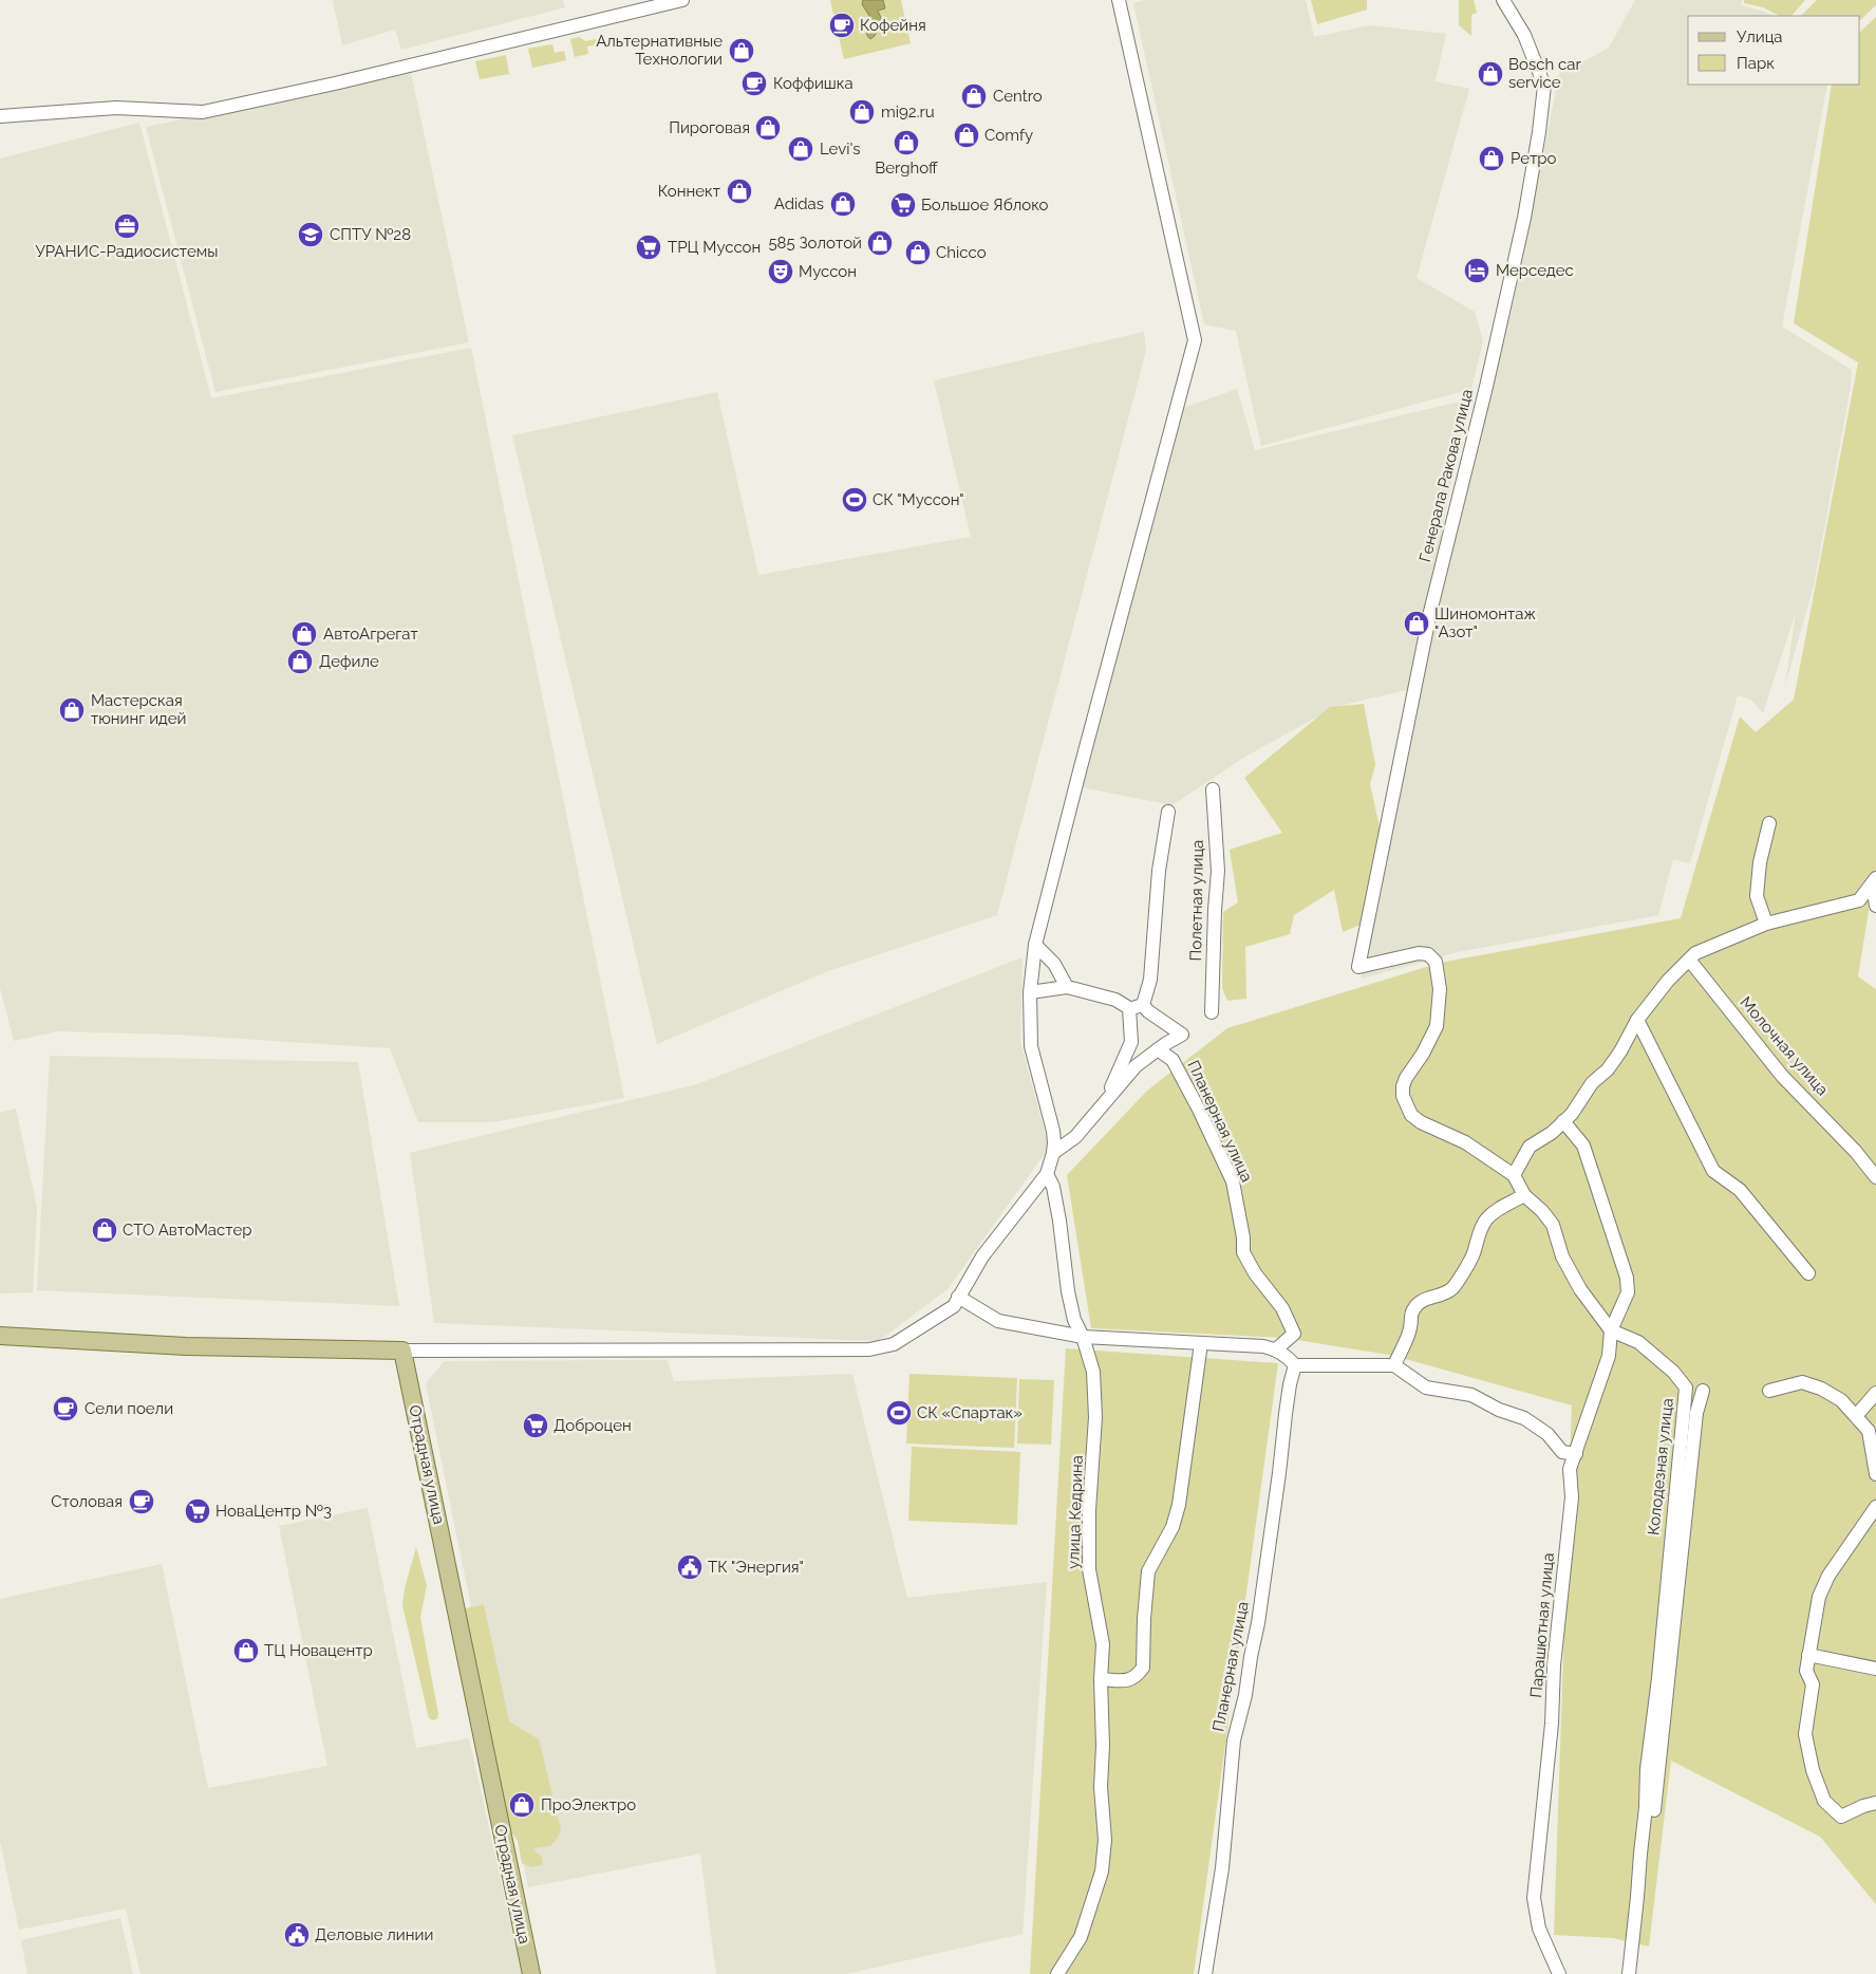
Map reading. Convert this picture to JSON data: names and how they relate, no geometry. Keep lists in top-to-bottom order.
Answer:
{
  "streets": {
    "main road": ["Отрадная улица"],
    "street": [
      "Генерала Ракова улица",
      "Полетная улица",
      "Молочная улица",
      "Планерная улица",
      "Колодезная улица",
      "улица Кедрина",
      "Парашютная улица"
    ]
  },
  "crossings": [
    ["Колодезная улица", "Парашютная улица"]
  ],
  "places": {
    "cafe": [
      "Кофейня",
      "Коффишка",
      "Сели поели",
      "Столовая"
    ],
    "shop": [
      "Альтернативные Технологии",
      "Bosch car service",
      "Centro",
      "mi92.ru",
      "Пироговая",
      "Comfy",
      "Berghoff",
      "Levi's",
      "Ретро",
      "Коннект",
      "Adidas",
      "585 Золотой",
      "Chicco",
      "Шиномонтаж \"Азот\"",
      "АвтоАгрегат",
      "Дефиле",
      "Мастерская тюнинг идей",
      "СТО АвтоМастер",
      "ТЦ Новацентр",
      "ПроЭлектро"
    ],
    "supermarket": [
      "Большое Яблоко",
      "ТРЦ Муссон",
      "Доброцен",
      "НоваЦентр №3"
    ],
    "office": ["УРАНИС-Радиосистемы"],
    "school or university": ["СПТУ №28"],
    "hotel": ["Мерседес"],
    "theatre": ["Муссон"],
    "sports": ["СК \"Муссон\"", "СК «Спартак»"],
    "public building": ["ТК \"Энергия\"", "Деловые линии"]
  },
  "legend": ["Улица", "Парк"]
}
